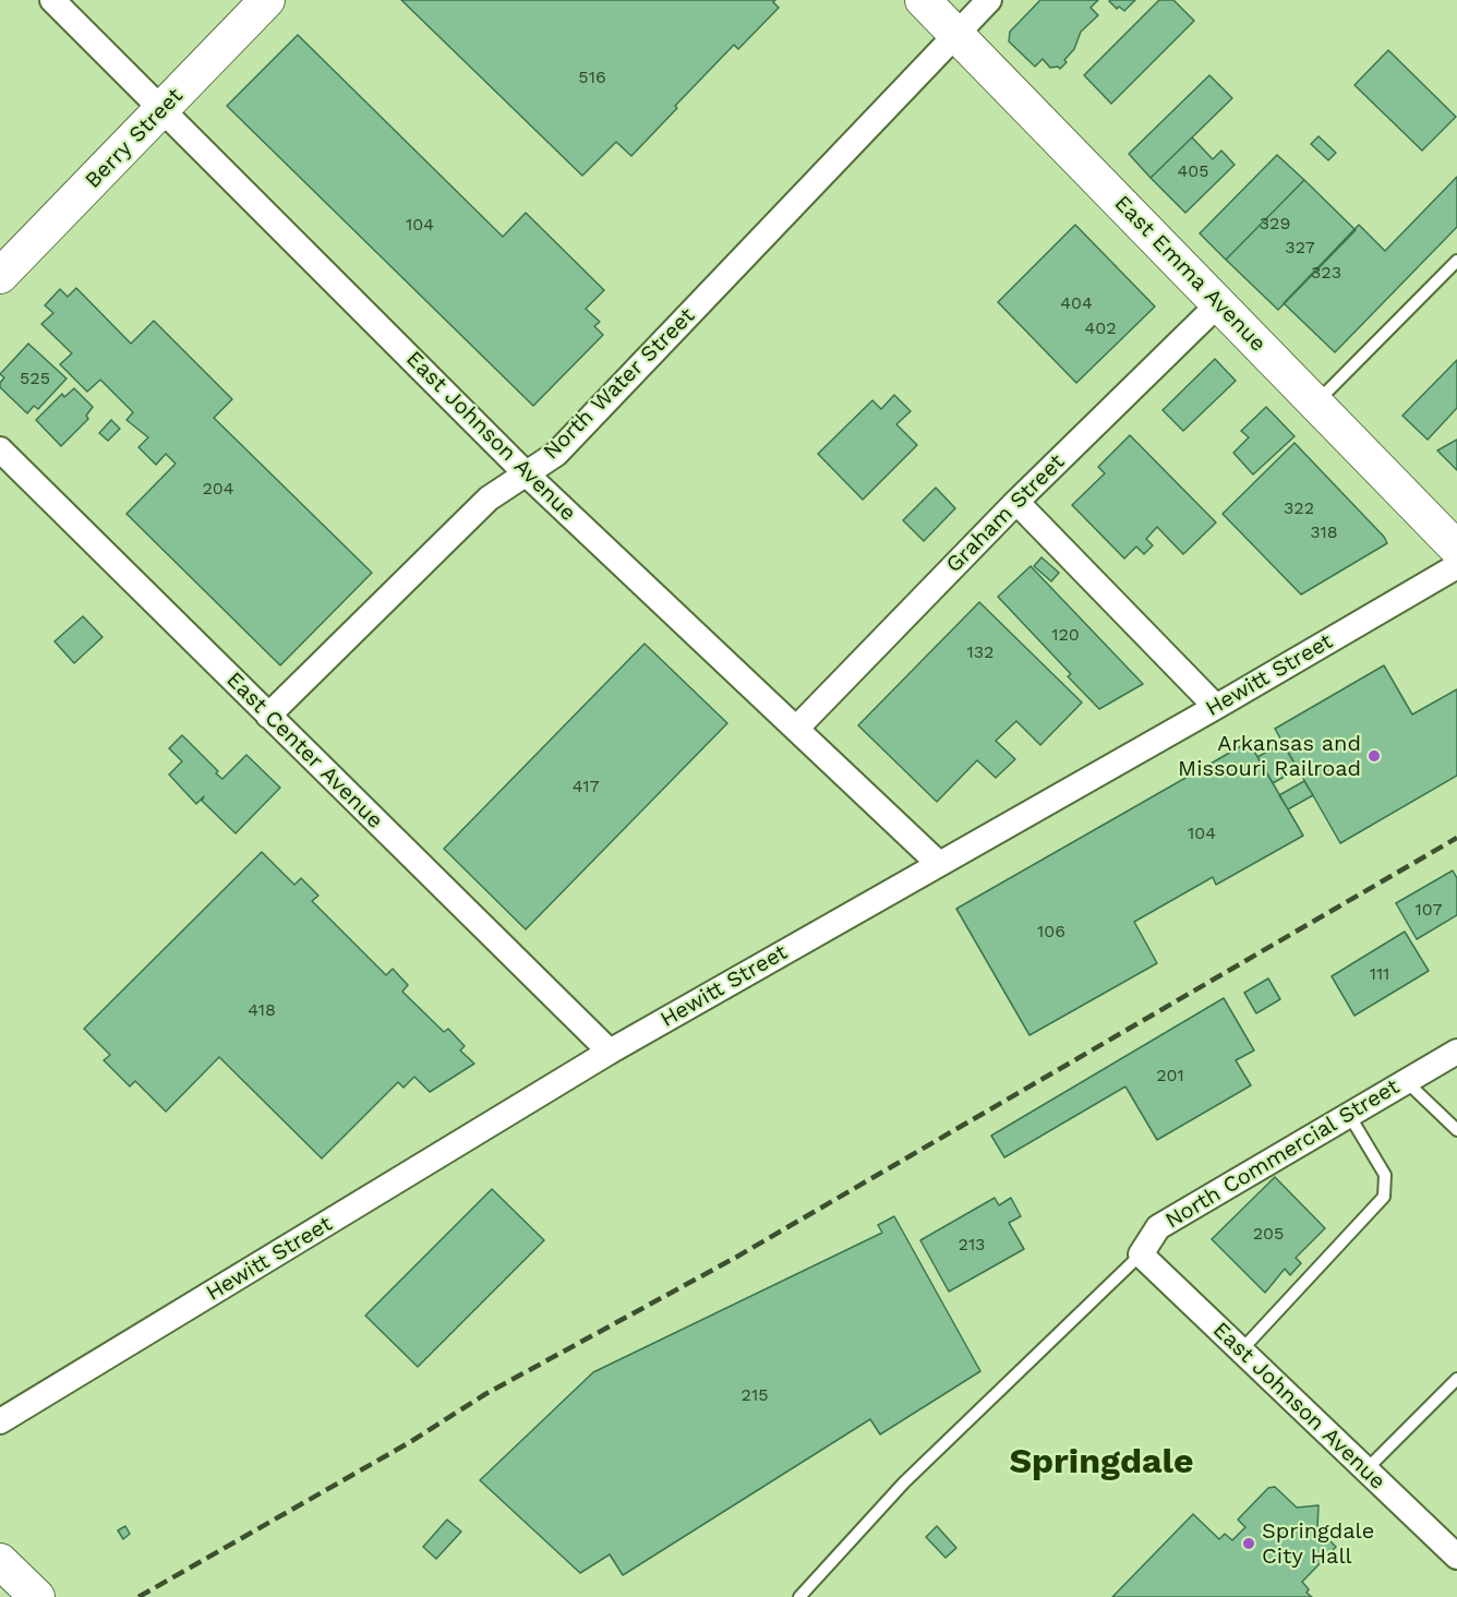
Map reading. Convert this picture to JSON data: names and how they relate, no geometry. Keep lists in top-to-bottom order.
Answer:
{
  "streets": {
    "street": [
      "Berry Street",
      "East Emma Avenue",
      "North Water Street",
      "East Johnson Avenue",
      "Graham Street",
      "Hewitt Street",
      "East Center Avenue",
      "North Commercial Street"
    ]
  },
  "crossings": [
    ["Berry Street", "East Johnson Avenue"],
    ["East Emma Avenue", "North Water Street"],
    ["East Emma Avenue", "Graham Street"],
    ["North Water Street", "East Johnson Avenue"],
    ["North Water Street", "East Center Avenue"],
    ["East Johnson Avenue", "Graham Street"],
    ["East Johnson Avenue", "Hewitt Street"],
    ["East Johnson Avenue", "North Commercial Street"],
    ["Hewitt Street", "East Center Avenue"]
  ],
  "districts": ["Springdale"],
  "places": ["Arkansas and Missouri Railroad", "Springdale City Hall"],
  "house_numbers": [
    "516",
    "405",
    "329",
    "104",
    "327",
    "323",
    "404",
    "402",
    "525",
    "204",
    "322",
    "318",
    "120",
    "132",
    "417",
    "104",
    "107",
    "106",
    "111",
    "418",
    "201",
    "205",
    "213",
    "215"
  ]
}
